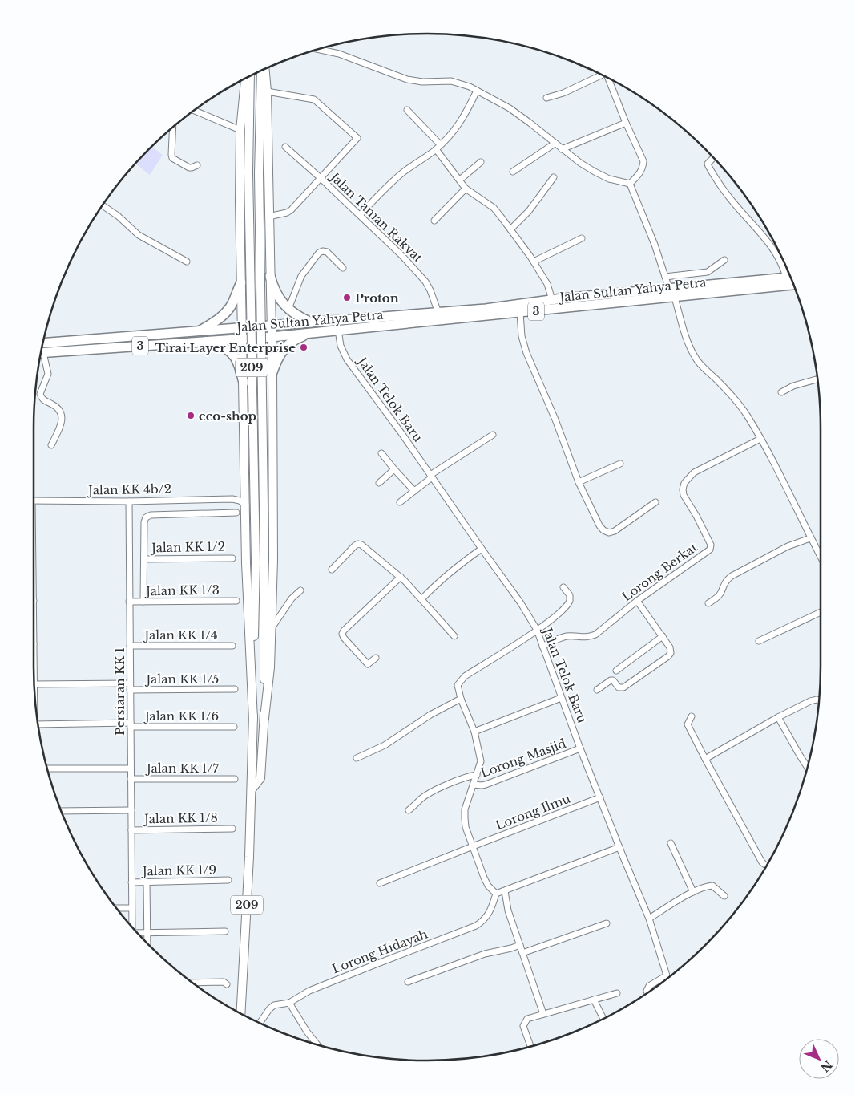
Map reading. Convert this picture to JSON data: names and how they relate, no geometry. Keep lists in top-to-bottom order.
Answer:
{
  "streets": {
    "highway": ["Jalan Sultan Yahya Petra", "3"],
    "main road": ["209"],
    "street": [
      "Jalan Taman Rakyat",
      "Jalan Telok Baru",
      "Jalan KK 4b/2",
      "Jalan KK 1/2",
      "Lorong Berkat",
      "Jalan KK 1/3",
      "Jalan KK 1/4",
      "Jalan KK 1/5",
      "Persiaran KK 1",
      "Jalan KK 1/6",
      "Lorong Masjid",
      "Jalan KK 1/7",
      "Lorong Ilmu",
      "Jalan KK 1/8",
      "Jalan KK 1/9",
      "Lorong Hidayah"
    ]
  },
  "crossings": [
    ["Jalan Taman Rakyat", "Jalan Sultan Yahya Petra"],
    ["Jalan Sultan Yahya Petra", "Jalan Telok Baru"],
    ["Jalan Telok Baru", "Lorong Berkat"],
    ["Jalan Telok Baru", "Lorong Masjid"],
    ["Jalan Telok Baru", "Lorong Ilmu"],
    ["Jalan KK 4b/2", "Persiaran KK 1"],
    ["Jalan KK 1/3", "Persiaran KK 1"],
    ["Jalan KK 1/4", "Persiaran KK 1"],
    ["Jalan KK 1/5", "Persiaran KK 1"],
    ["Persiaran KK 1", "Jalan KK 1/6"],
    ["Persiaran KK 1", "Jalan KK 1/7"],
    ["Persiaran KK 1", "Jalan KK 1/8"],
    ["Persiaran KK 1", "Jalan KK 1/9"]
  ],
  "places": ["Proton", "Tirai Layer Enterprise", "eco-shop"],
  "north": "bottom right"
}
